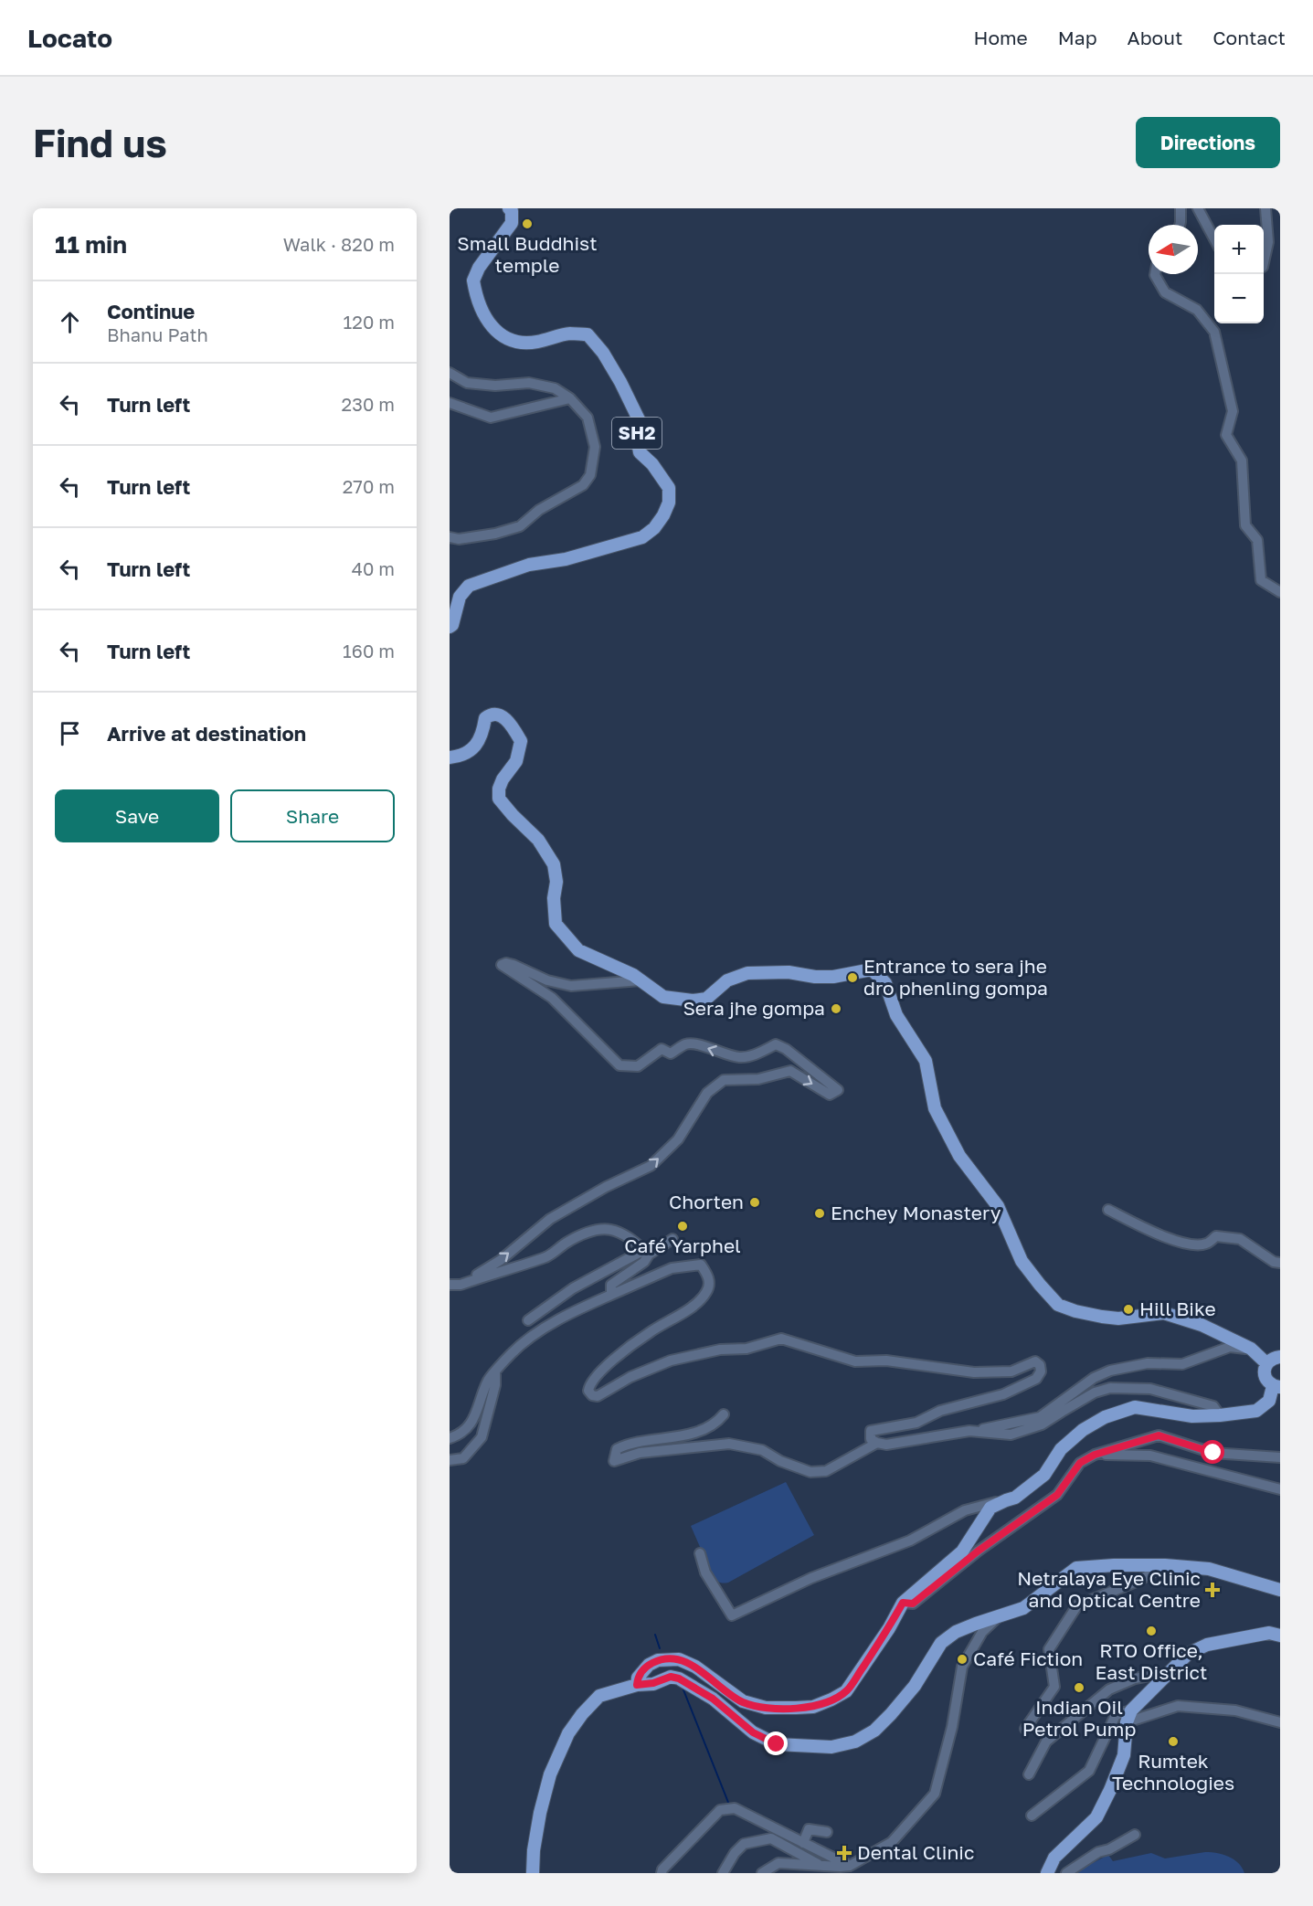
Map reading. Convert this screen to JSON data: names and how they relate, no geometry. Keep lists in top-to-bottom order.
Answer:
{
  "streets": {
    "main road": ["SH2"]
  },
  "places": {
    "other": [
      "Small Buddhist temple",
      "Entrance to sera jhe dro phenling gompa",
      "Sera jhe gompa",
      "Chorten",
      "Enchey Monastery",
      "Café Yarphel",
      "Hill Bike",
      "RTO Office, East District",
      "Café Fiction",
      "Indian Oil Petrol Pump",
      "Rumtek Technologies"
    ],
    "health": ["Netralaya Eye Clinic and Optical Centre", "Dental Clinic"]
  },
  "north": "left",
  "page": {
    "header": "Locato",
    "nav": [
      "Home",
      "Map",
      "About",
      "Contact"
    ],
    "buttons": [
      "Directions",
      ["Save", "Share"]
    ],
    "title": "Find us",
    "heading": ["11 min", "Walk · 820 m"],
    "map_buttons": ["+", "−"],
    "list": [
      ["Continue", "Bhanu Path", "120 m"],
      ["Turn left", "230 m"],
      ["Turn left", "270 m"],
      ["Turn left", "40 m"],
      ["Turn left", "160 m"],
      "Arrive at destination"
    ]
  }
}
